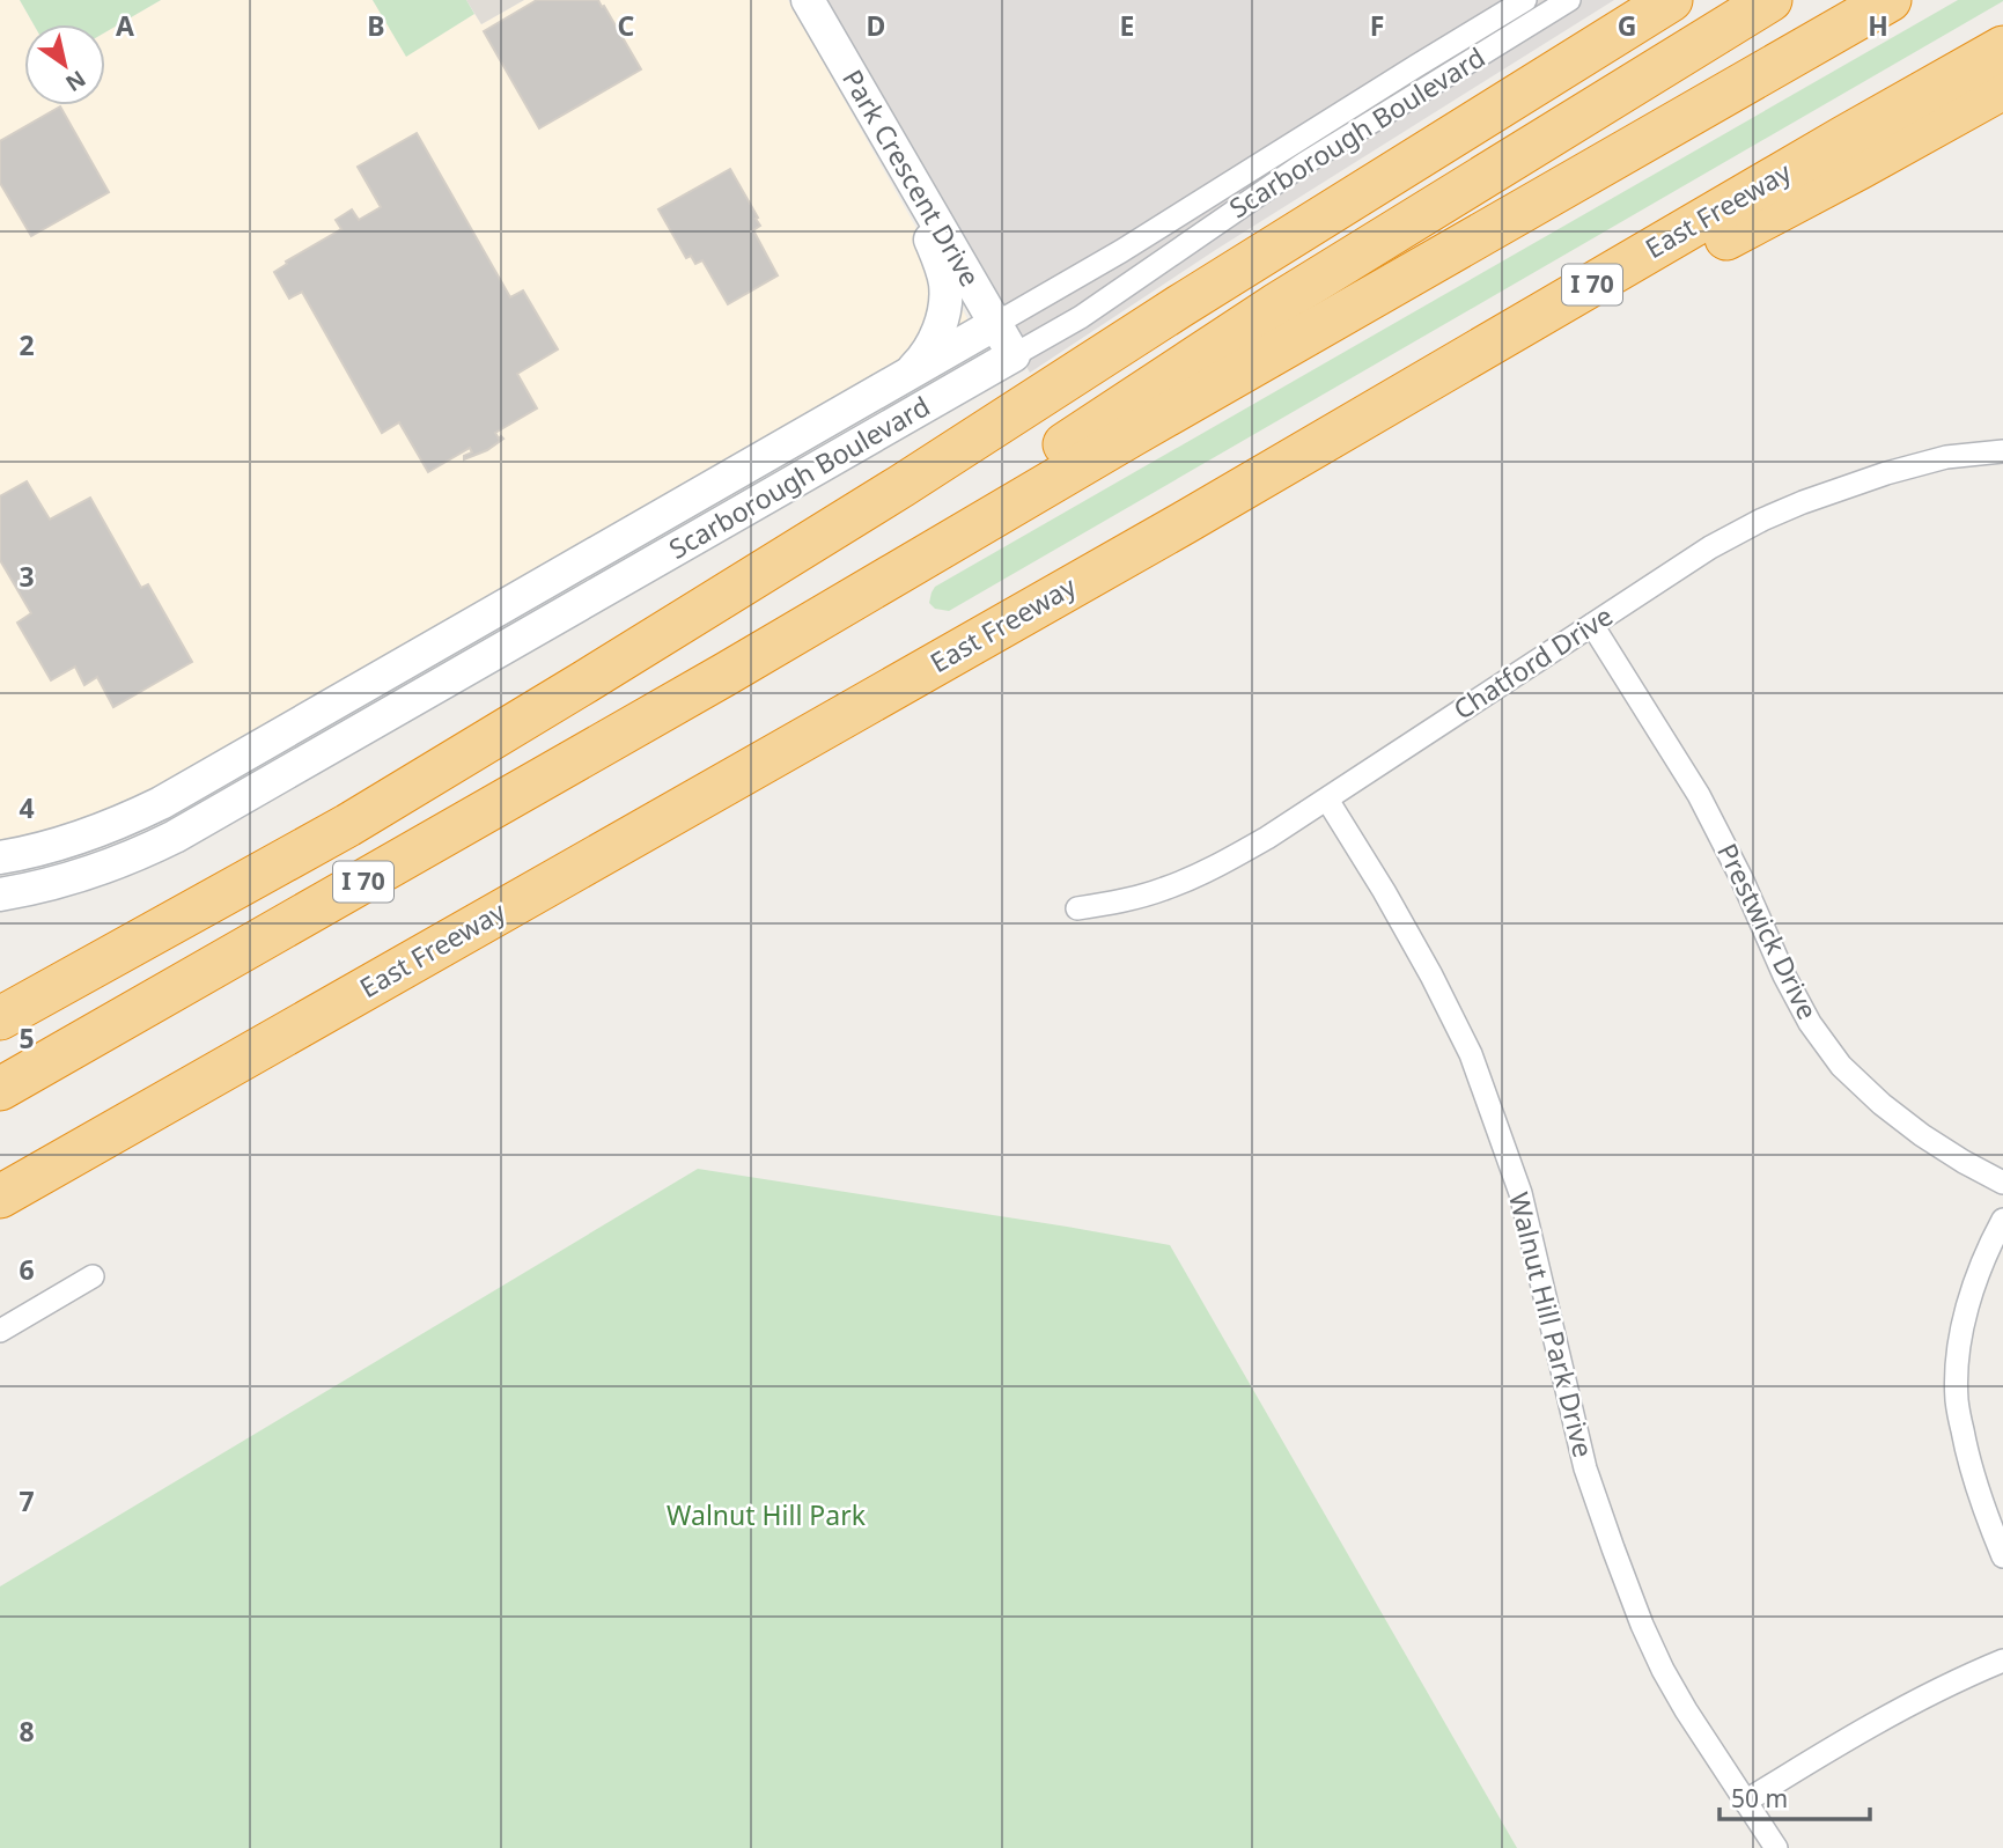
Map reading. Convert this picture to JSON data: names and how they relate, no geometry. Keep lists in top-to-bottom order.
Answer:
{
  "streets": {
    "highway": ["East Freeway", "I 70"],
    "street": [
      "Scarborough Boulevard",
      "Park Crescent Drive",
      "Chatford Drive",
      "Prestwick Drive",
      "Walnut Hill Park Drive"
    ]
  },
  "crossings": [
    ["Scarborough Boulevard", "Park Crescent Drive"],
    ["Chatford Drive", "Prestwick Drive"],
    ["Chatford Drive", "Walnut Hill Park Drive"]
  ],
  "parks": ["Walnut Hill Park"],
  "scale_bar": "50 m",
  "north": "bottom right",
  "grid": {
    "columns": [
      "A",
      "B",
      "C",
      "D",
      "E",
      "F",
      "G",
      "H"
    ],
    "rows": [
      "2",
      "3",
      "4",
      "5",
      "6",
      "7",
      "8"
    ]
  }
}
